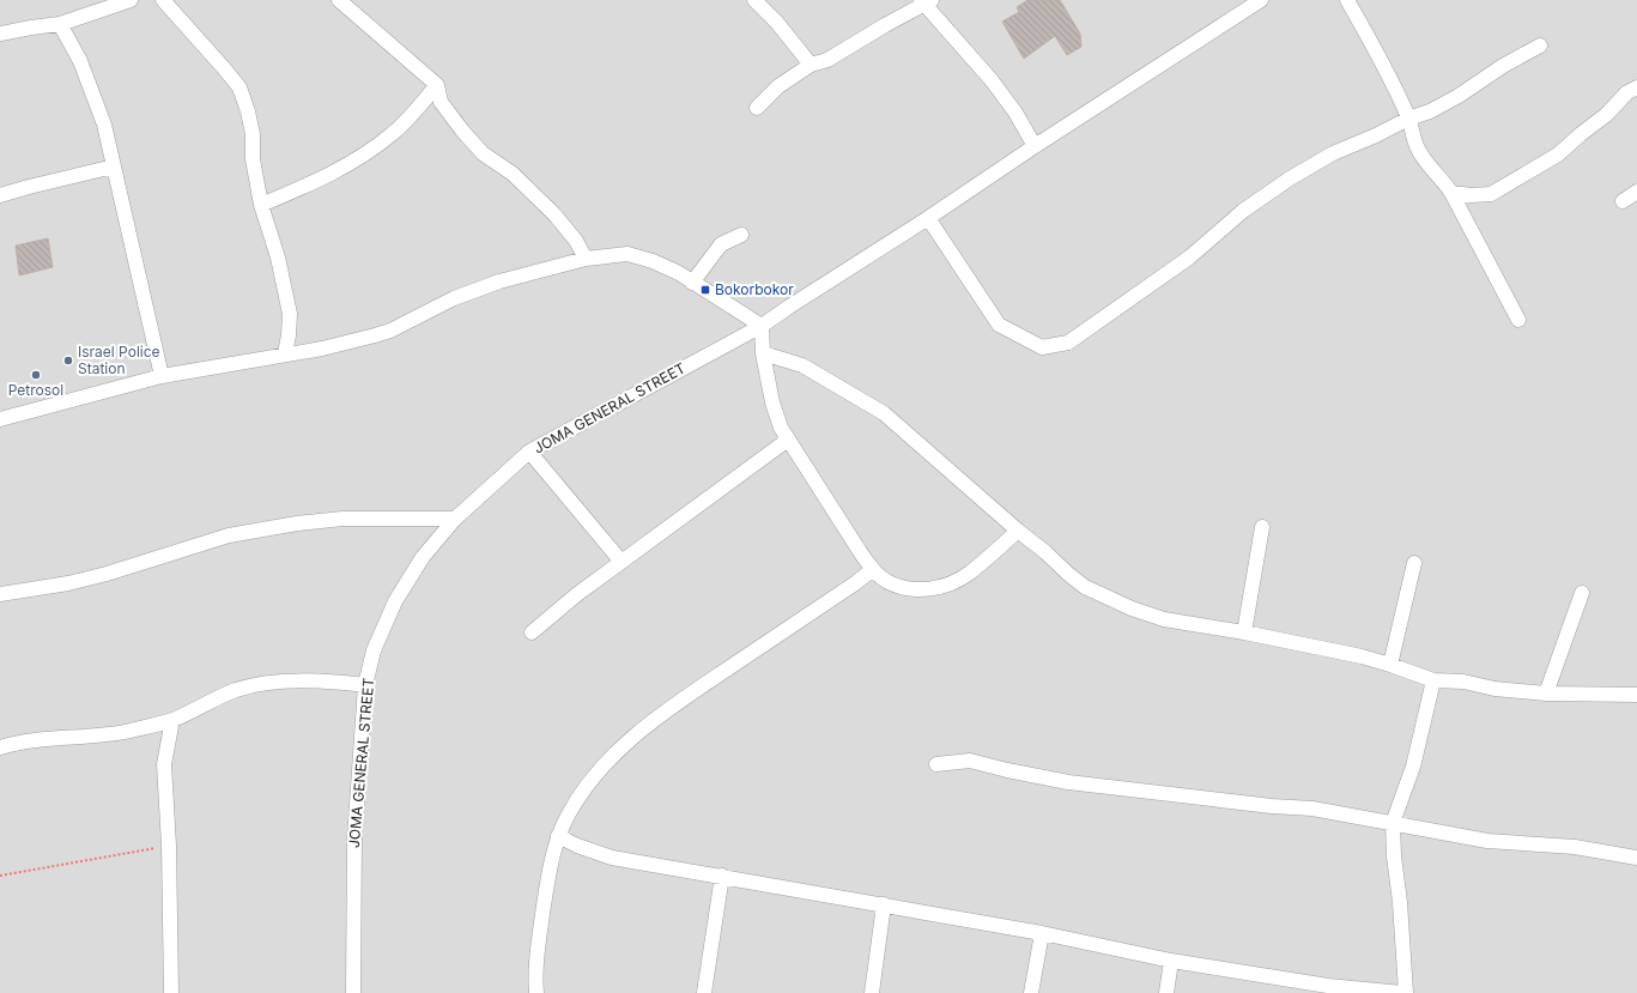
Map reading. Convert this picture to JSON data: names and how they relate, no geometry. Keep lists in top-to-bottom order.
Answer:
{
  "streets": {
    "street": ["JOMA GENERAL STREET"]
  },
  "places": {
    "transit": ["Bokorbokor"],
    "other": ["Israel Police Station", "Petrosol"]
  }
}
